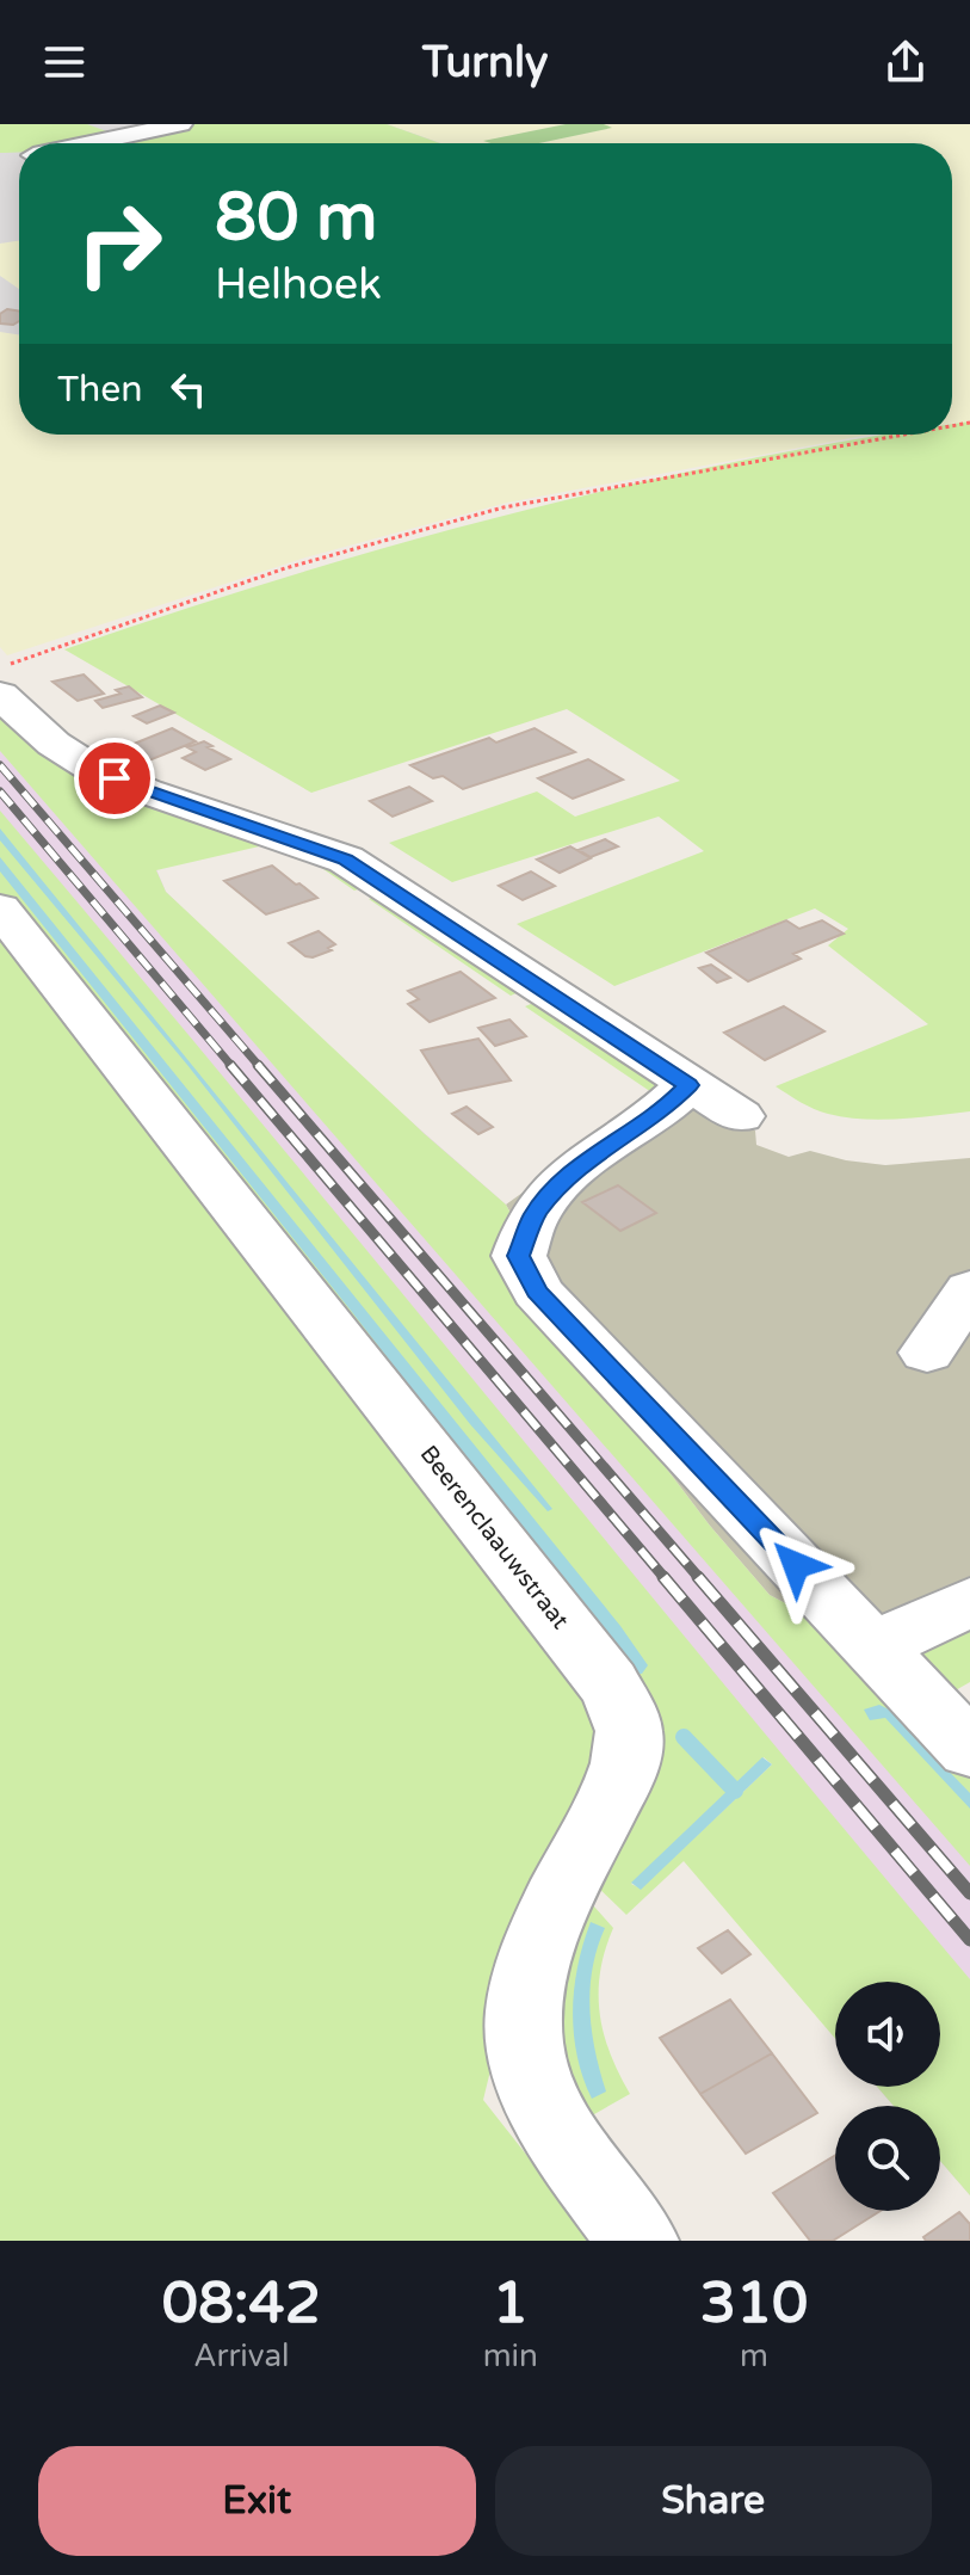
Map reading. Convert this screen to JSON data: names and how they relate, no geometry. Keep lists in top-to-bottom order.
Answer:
{
  "streets": {
    "street": ["Beerenclaauwstraat"]
  },
  "page": {
    "header": "Turnly",
    "turn": ["80 m", "Helhoek"],
    "then": "Then",
    "eta": [
      "08:42",
      "Arrival",
      "1",
      "min",
      "310",
      "m"
    ],
    "buttons": ["Exit", "Share"]
  }
}
